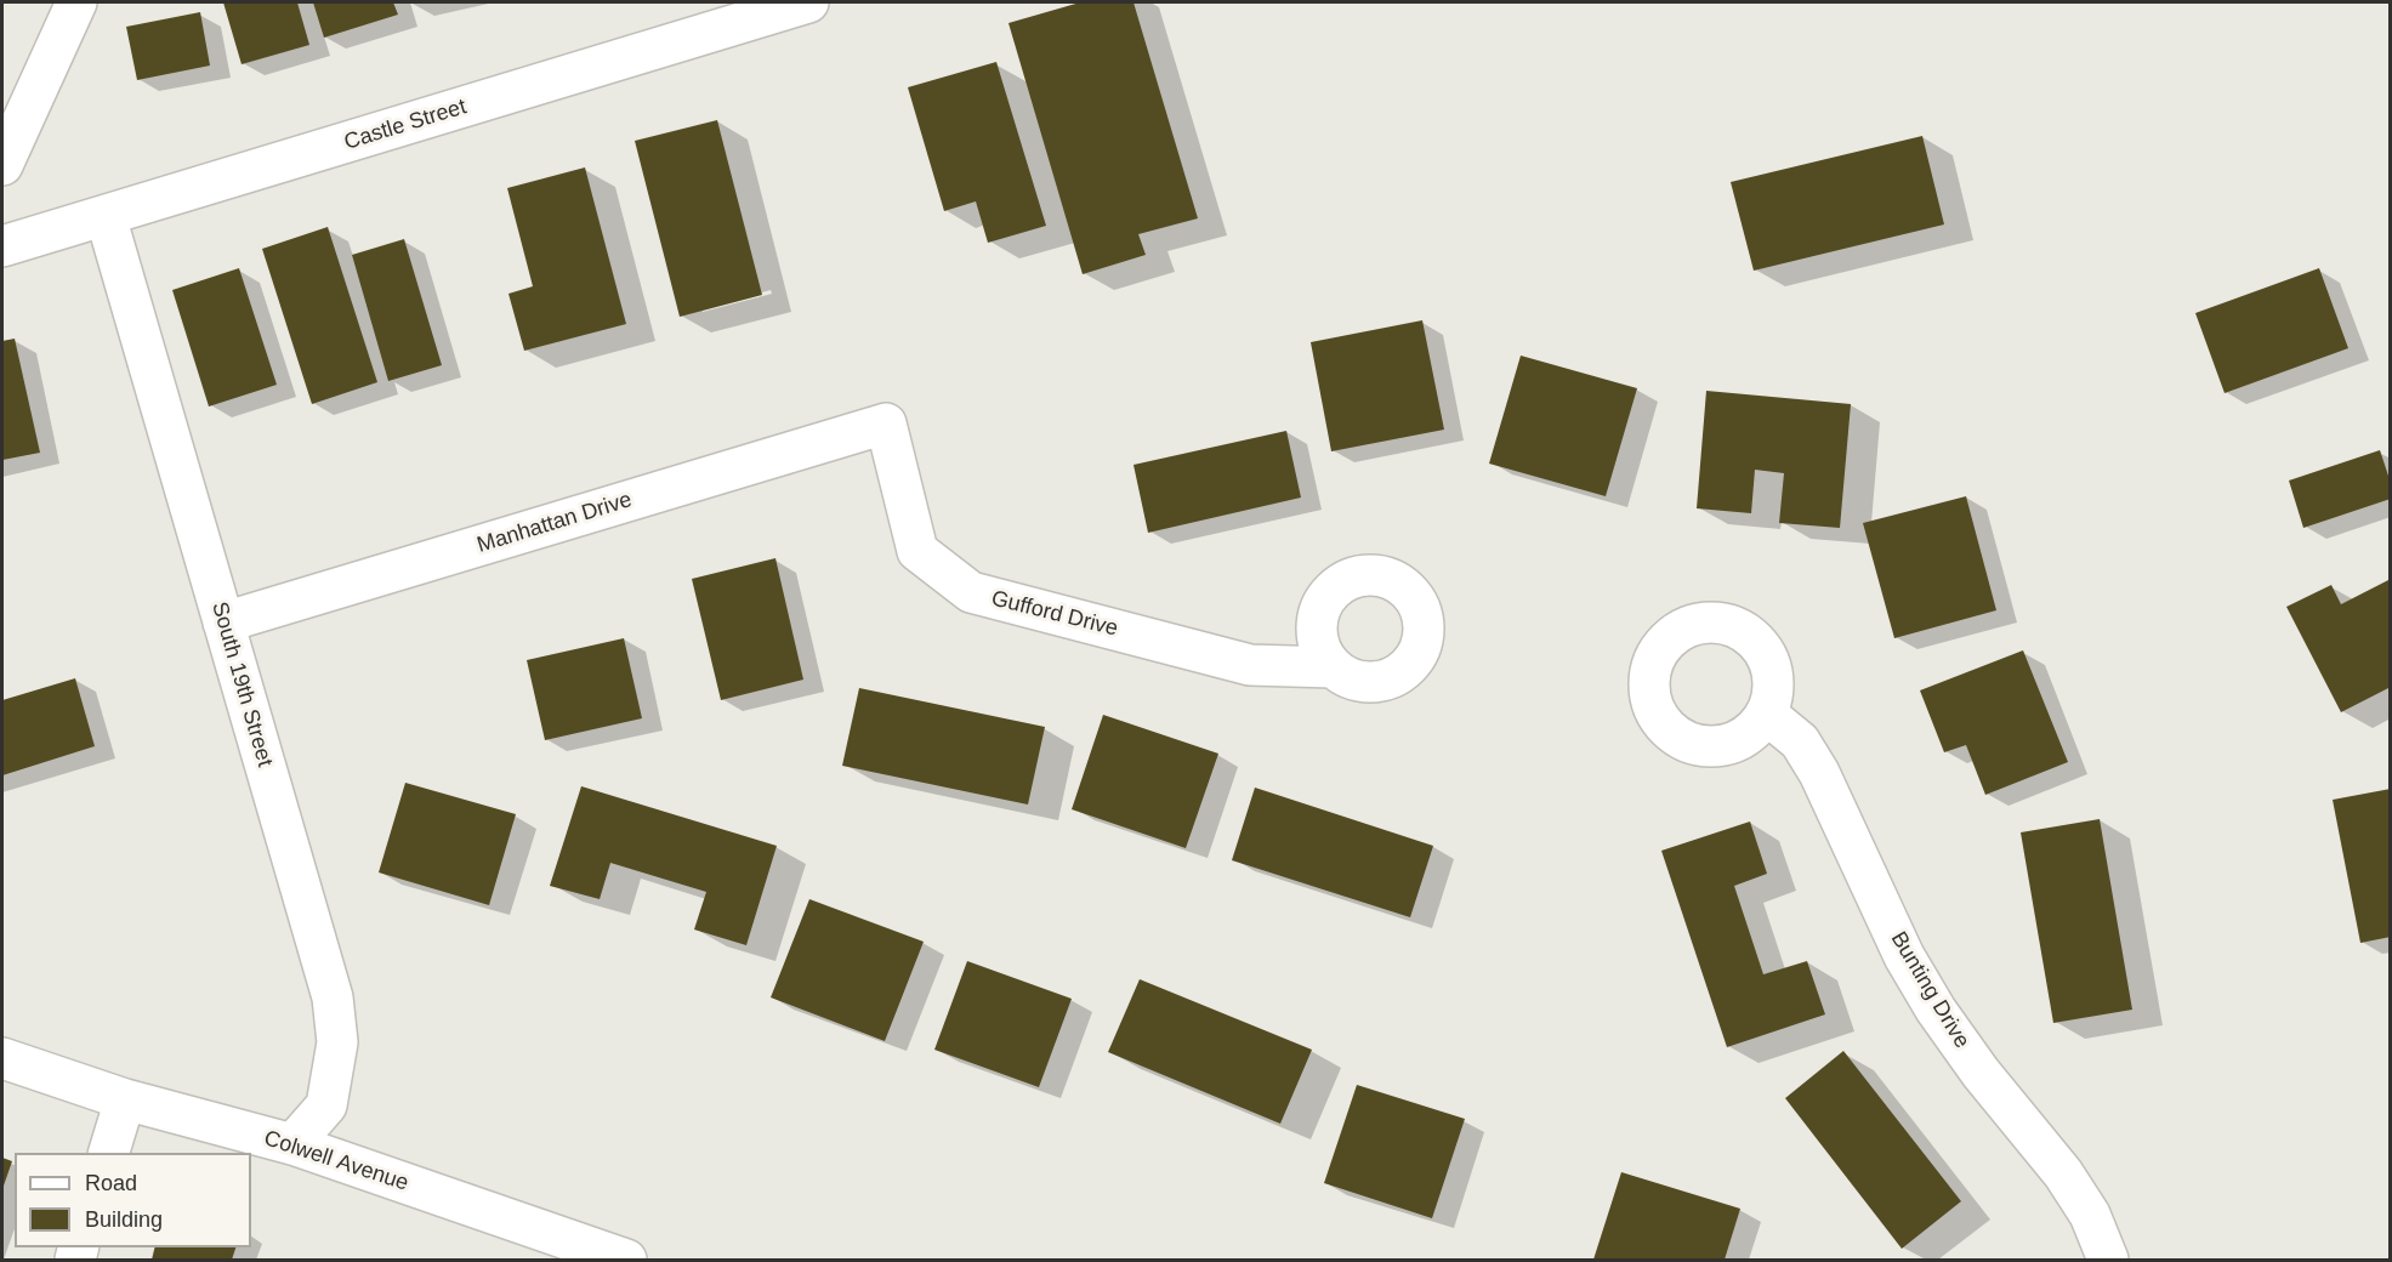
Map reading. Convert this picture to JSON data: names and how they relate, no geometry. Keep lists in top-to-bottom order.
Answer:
{
  "streets": {
    "street": [
      "Castle Street",
      "Manhattan Drive",
      "Gufford Drive",
      "South 19th Street",
      "Bunting Drive",
      "Colwell Avenue"
    ]
  },
  "crossings": [
    ["Castle Street", "South 19th Street"],
    ["Manhattan Drive", "Gufford Drive"],
    ["Manhattan Drive", "South 19th Street"],
    ["South 19th Street", "Colwell Avenue"]
  ],
  "legend": ["Road", "Building"]
}
